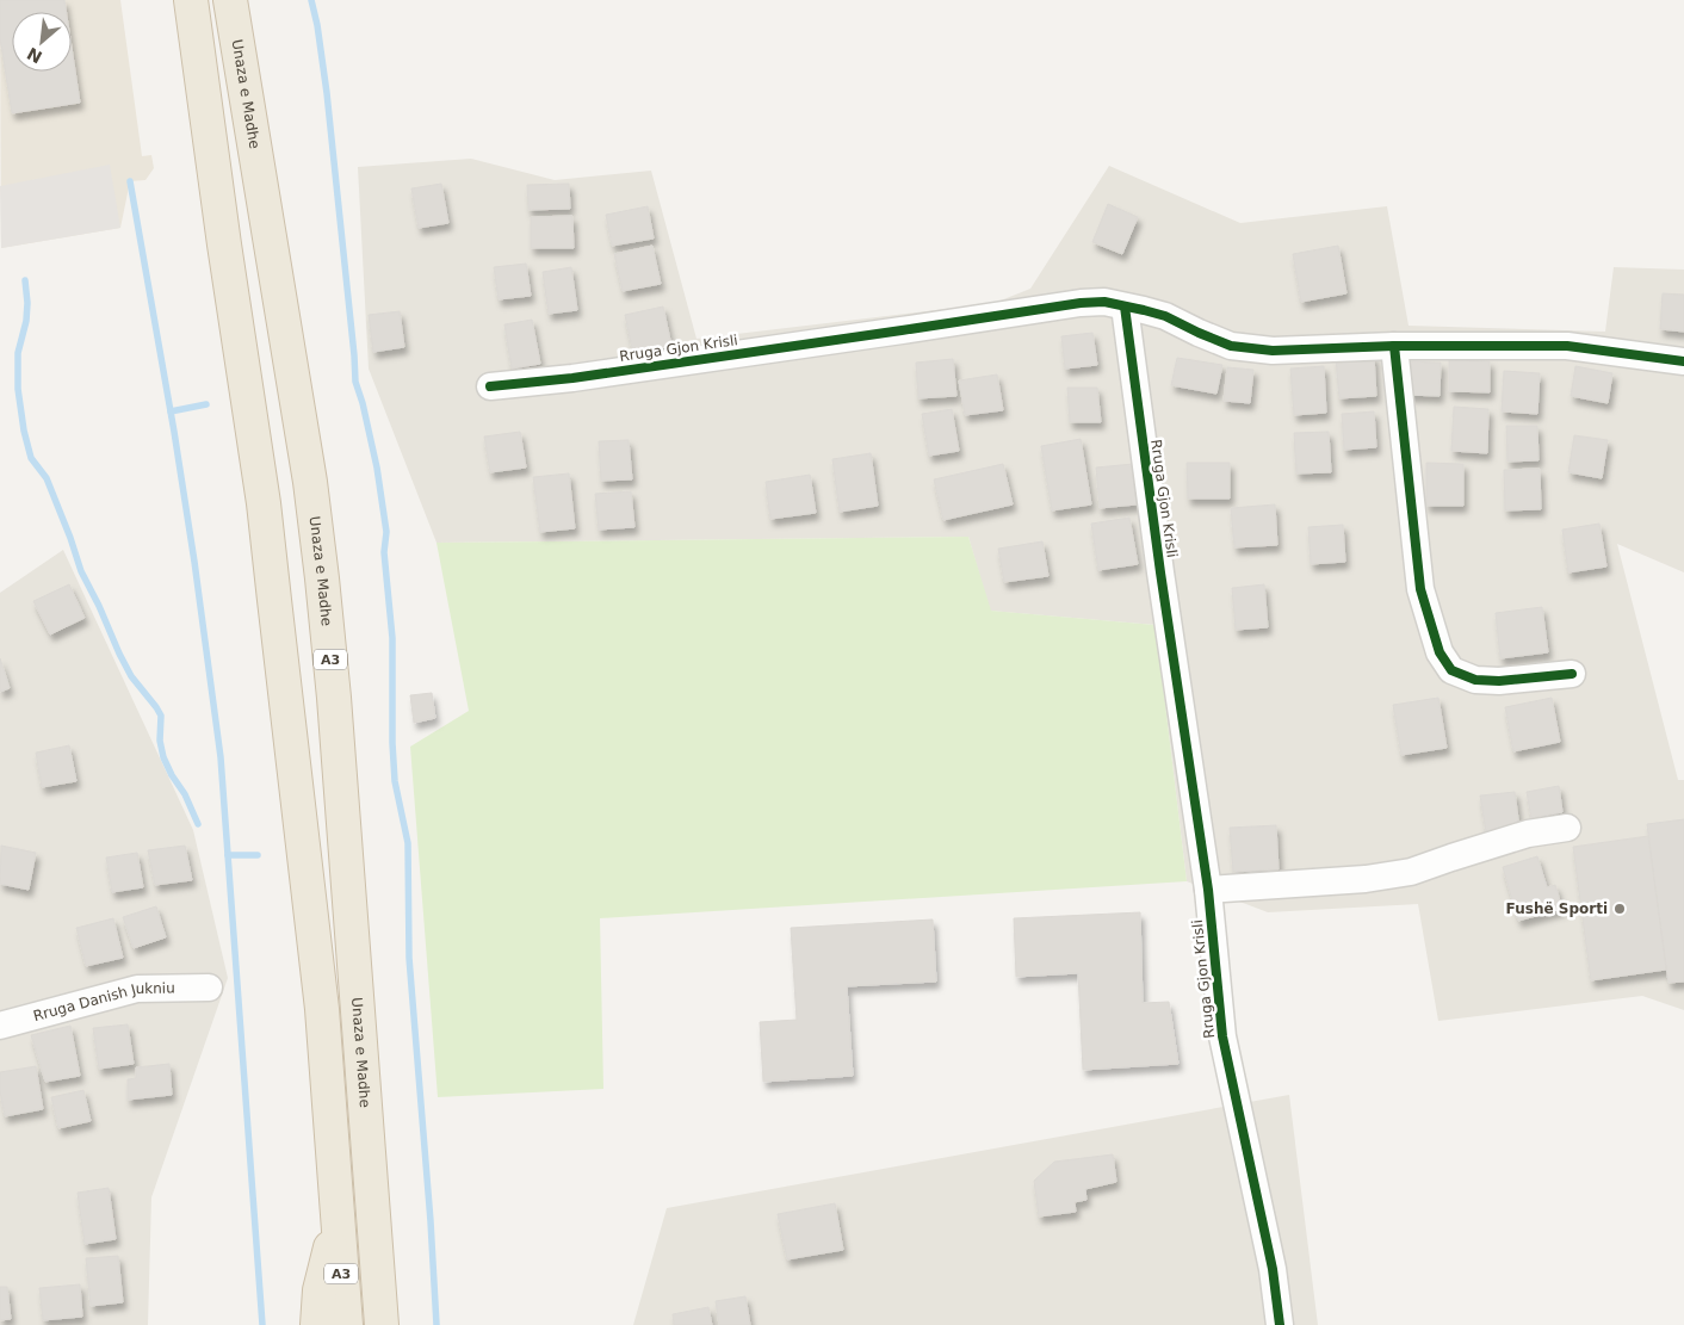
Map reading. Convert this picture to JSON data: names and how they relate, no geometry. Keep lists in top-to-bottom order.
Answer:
{
  "streets": {
    "highway": ["Unaza e Madhe", "A3"],
    "street": ["Rruga Gjon Krisli", "Rruga Danish Jukniu"]
  },
  "places": ["Fushë Sporti"],
  "north": "bottom left"
}
